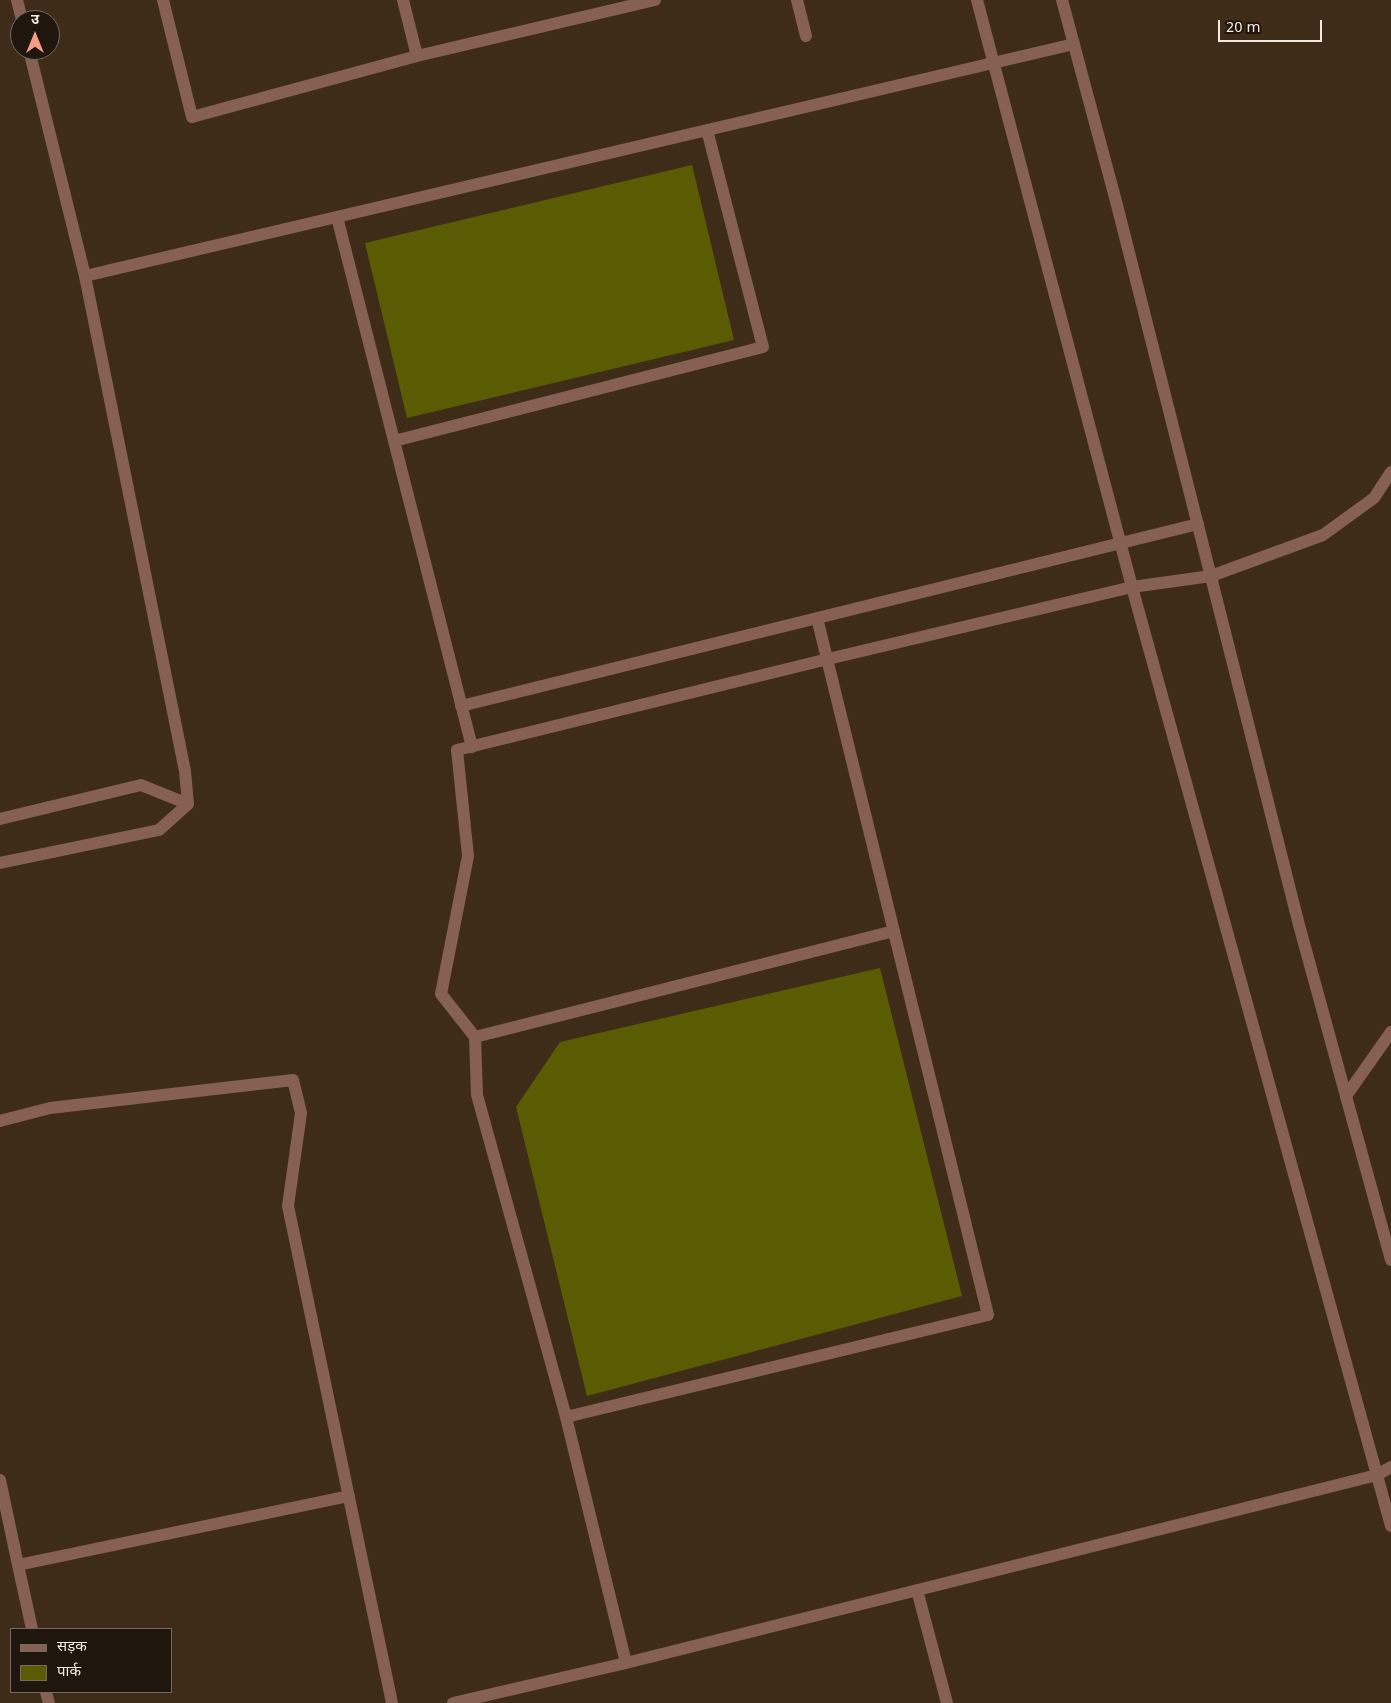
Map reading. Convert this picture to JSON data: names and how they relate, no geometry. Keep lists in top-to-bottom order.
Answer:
{
  "legend": ["सड़क", "पार्क"],
  "scale_bar": "20 m",
  "north": "top"
}
